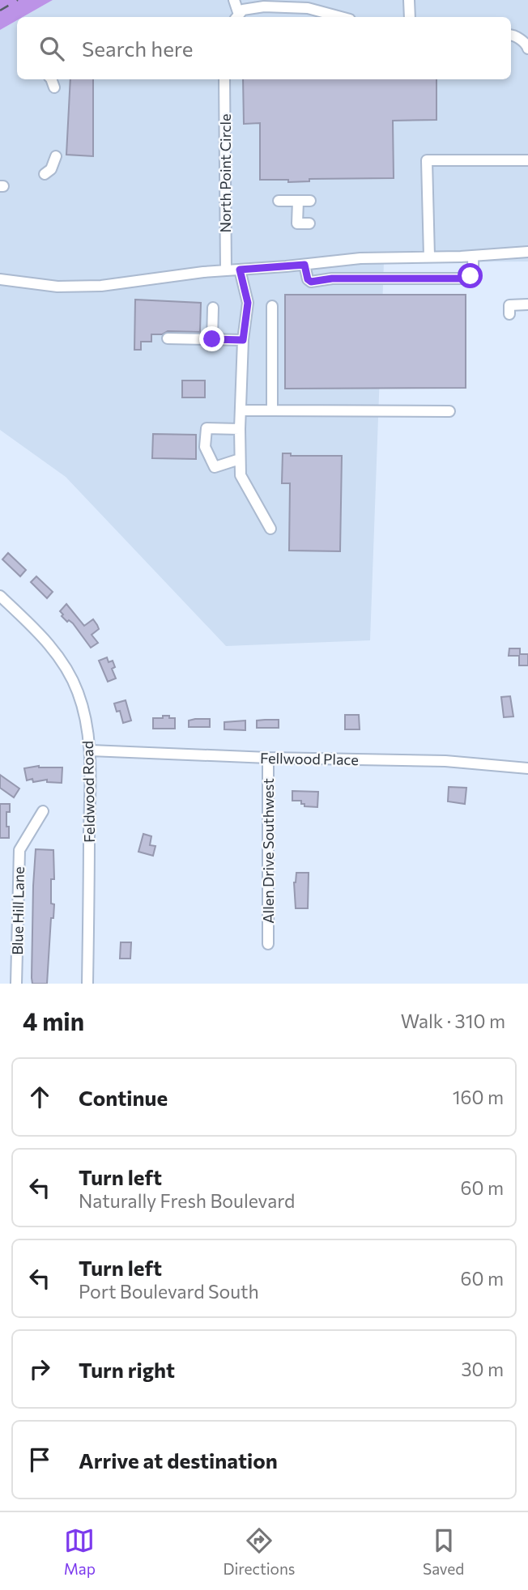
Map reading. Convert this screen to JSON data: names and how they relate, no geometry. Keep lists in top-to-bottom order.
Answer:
{
  "streets": {
    "street": [
      "North Point Circle",
      "Fellwood Place",
      "Feldwood Road",
      "Allen Drive Southwest",
      "Blue Hill Lane"
    ]
  },
  "crossings": [
    ["Fellwood Place", "Feldwood Road"],
    ["Fellwood Place", "Allen Drive Southwest"]
  ],
  "page": {
    "search": "Search here",
    "heading": ["4 min", "Walk · 310 m"],
    "list": [
      ["Continue", "160 m"],
      ["Turn left", "Naturally Fresh Boulevard", "60 m"],
      ["Turn left", "Port Boulevard South", "60 m"],
      ["Turn right", "30 m"],
      "Arrive at destination"
    ],
    "nav": ["Map", "Directions", "Saved"]
  }
}
